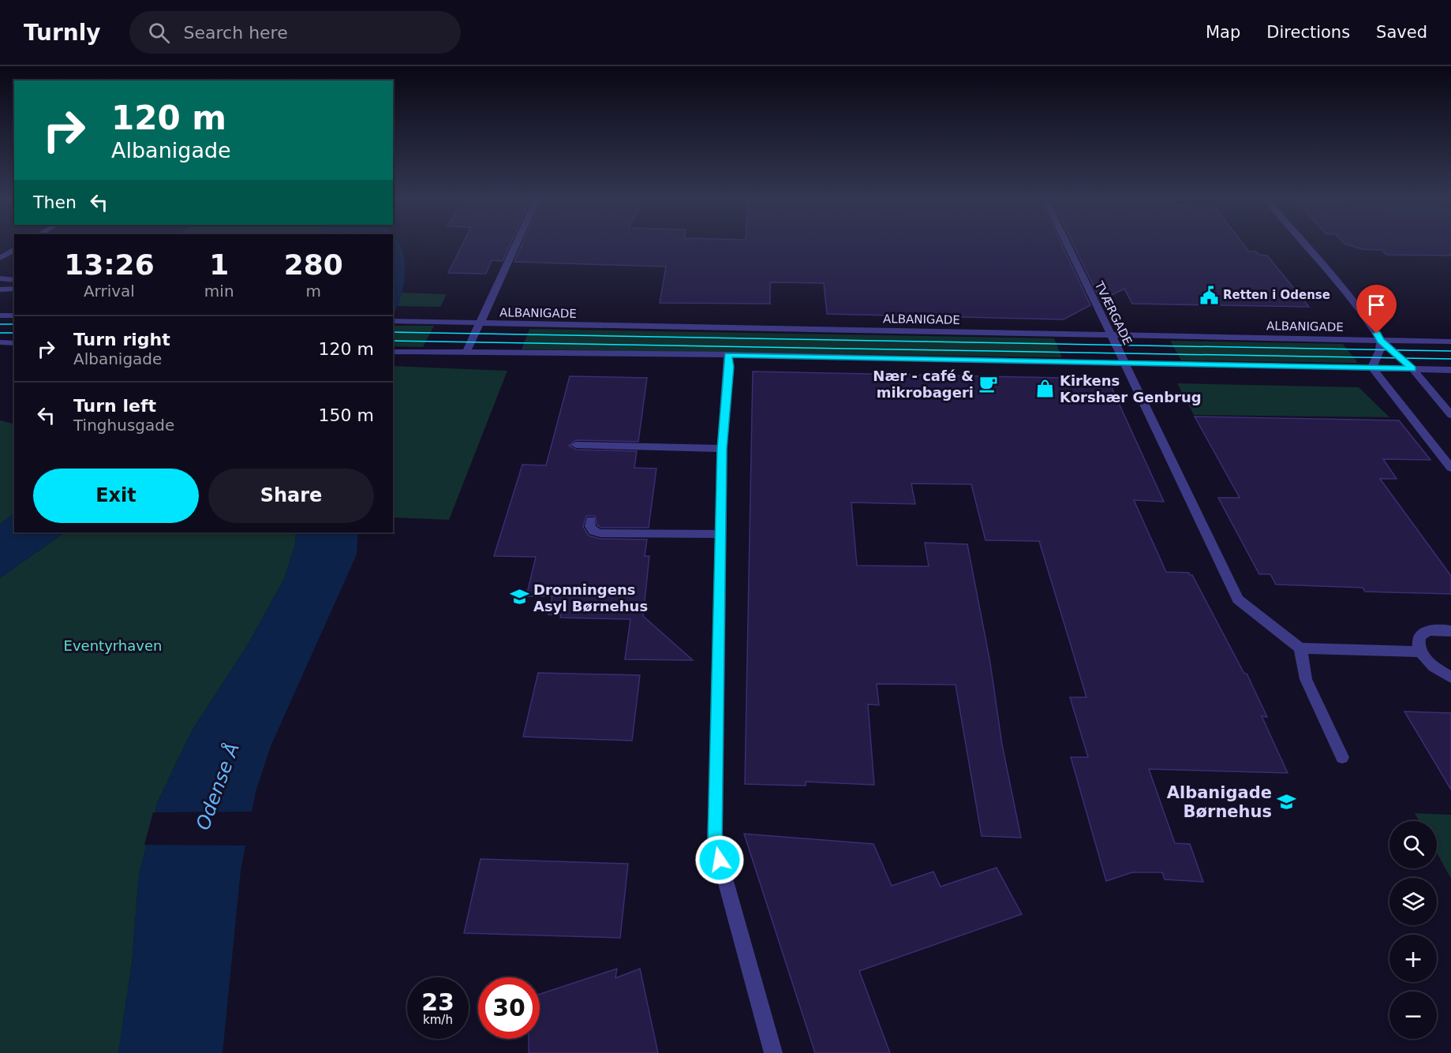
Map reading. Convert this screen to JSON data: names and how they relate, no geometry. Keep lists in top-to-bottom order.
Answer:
{
  "streets": {
    "street": ["ALBANIGADE", "TVÆRGADE"]
  },
  "crossings": [
    ["ALBANIGADE", "TVÆRGADE"]
  ],
  "water": ["Odense Å"],
  "parks": ["Eventyrhaven"],
  "places": {
    "public building": ["Retten i Odense"],
    "cafe": ["Nær - café & mikrobageri"],
    "shop": ["Kirkens Korshær Genbrug"],
    "school or university": ["Dronningens Asyl Børnehus", "Albanigade Børnehus"]
  },
  "page": {
    "header": "Turnly",
    "search": "Search here",
    "nav": ["Map", "Directions", "Saved"],
    "turn": ["120 m", "Albanigade"],
    "then": "Then",
    "eta": [
      "13:26",
      "Arrival",
      "1",
      "min",
      "280",
      "m"
    ],
    "list": [
      {
        "name": "Turn right",
        "note": "Albanigade",
        "value": "120 m"
      },
      {
        "name": "Turn left",
        "note": "Tinghusgade",
        "value": "150 m"
      }
    ],
    "buttons": ["Exit", "Share"],
    "map_buttons": ["+", "−"],
    "speed": "23 km/h",
    "limit": "30"
  }
}
